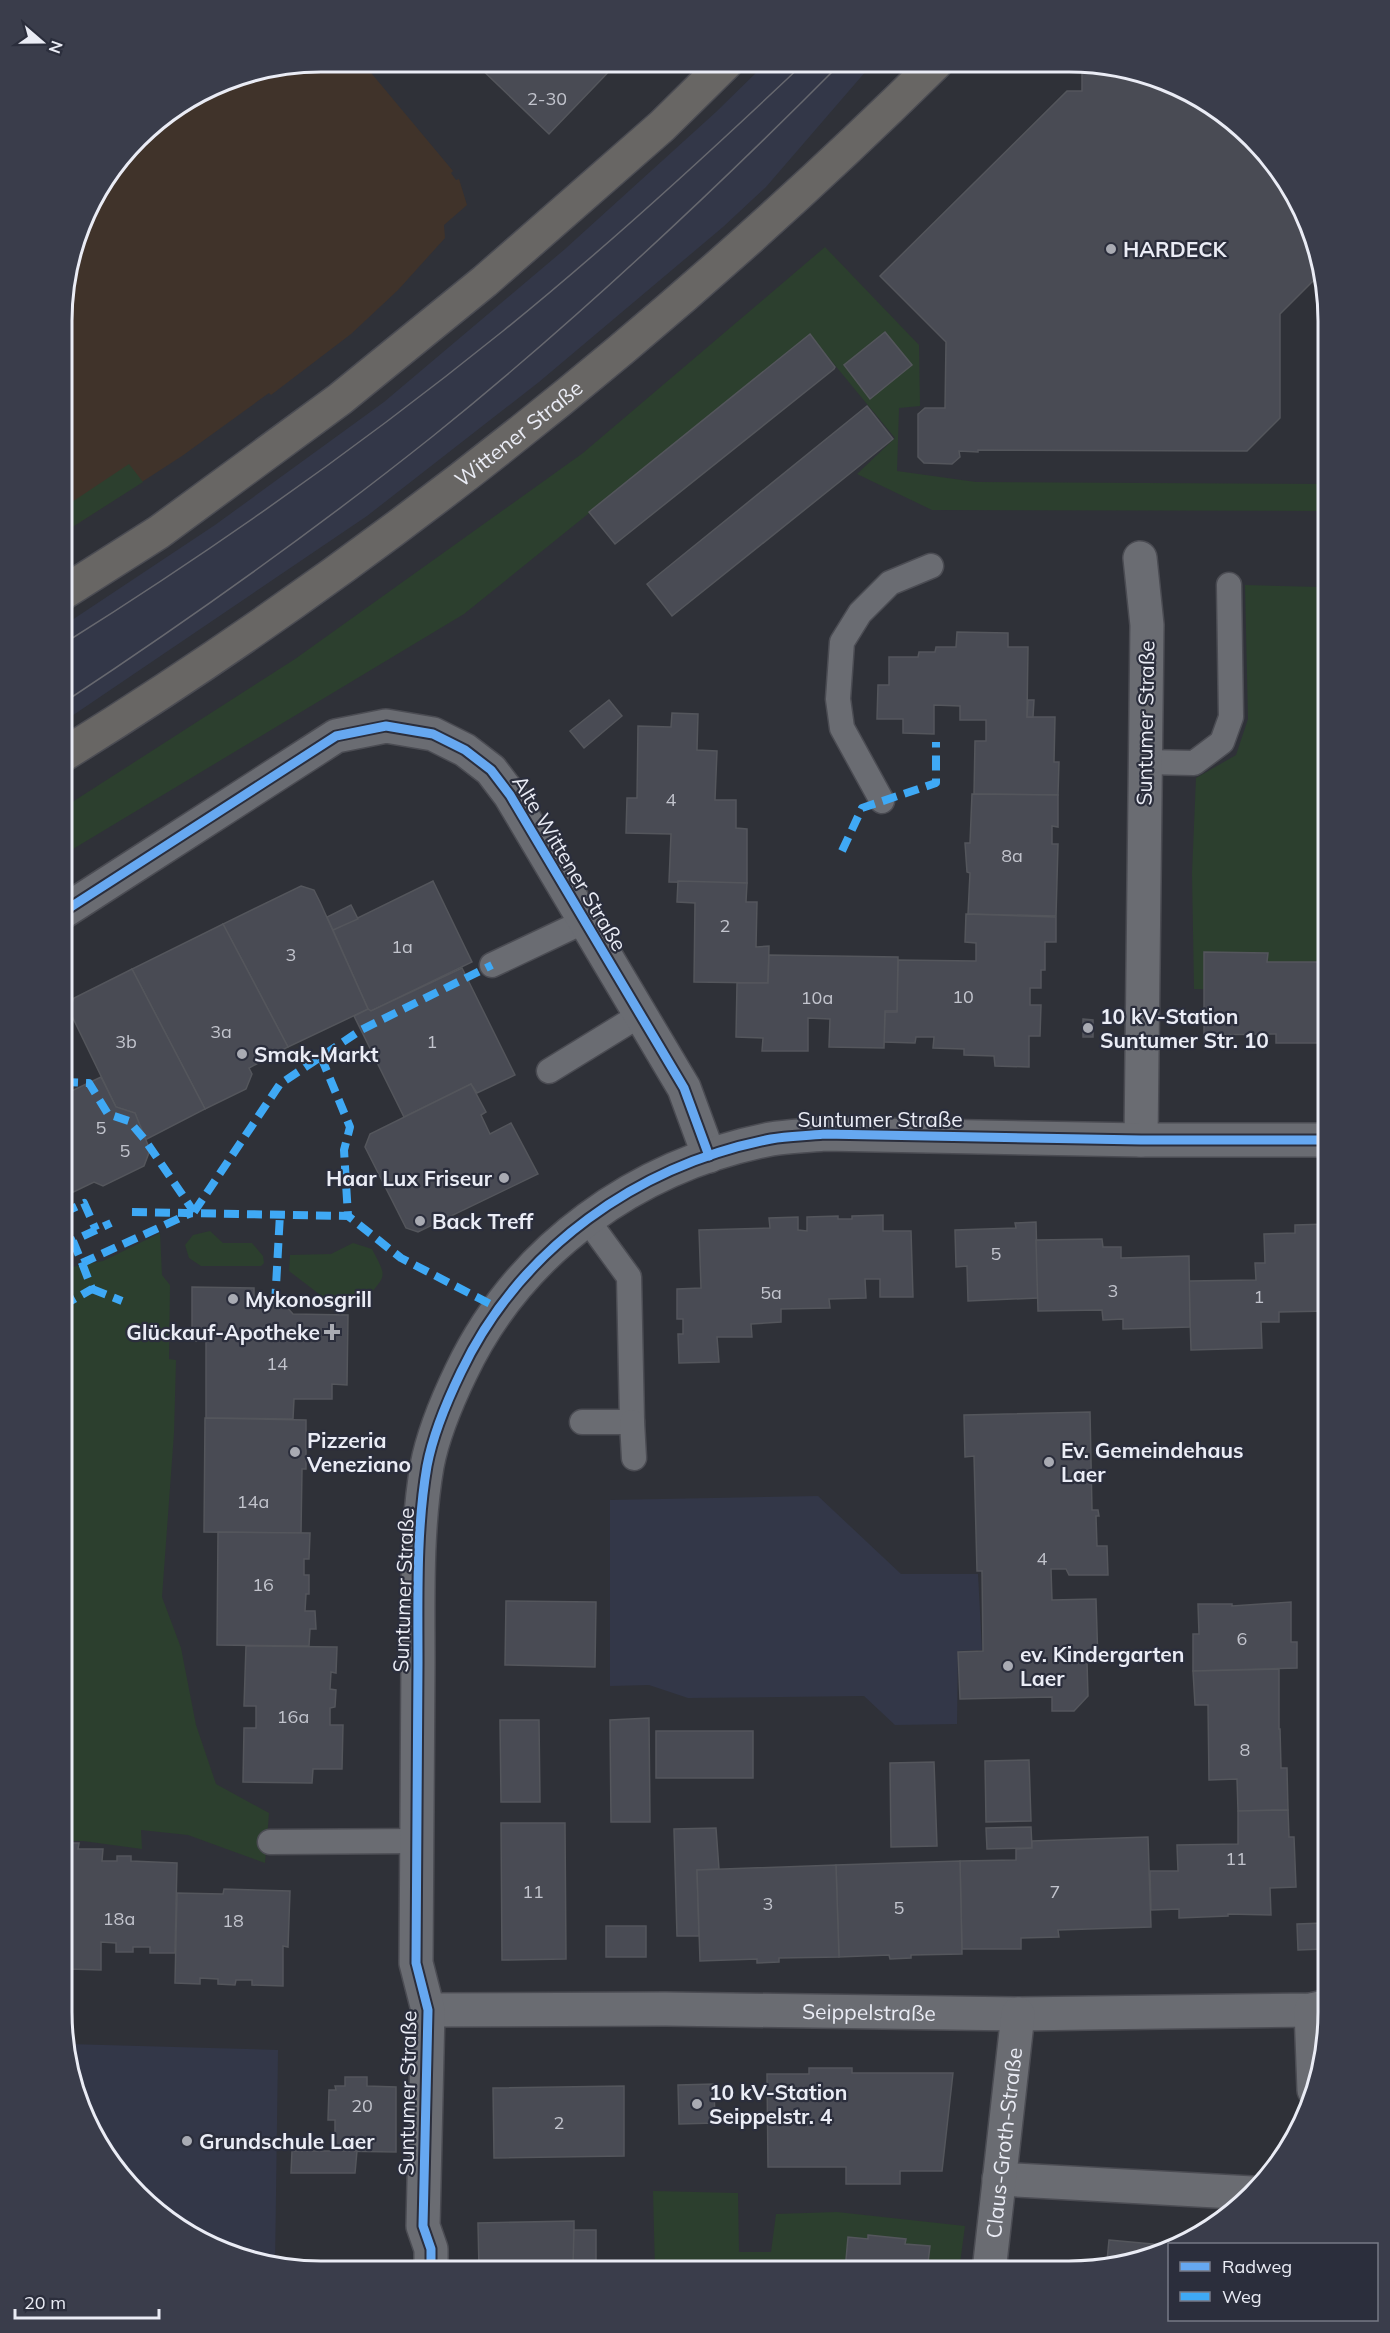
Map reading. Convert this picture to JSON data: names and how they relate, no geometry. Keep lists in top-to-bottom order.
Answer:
{
  "streets": {
    "main road": ["Wittener Straße"],
    "street": [
      "Suntumer Straße",
      "Alte Wittener Straße",
      "Seippelstraße",
      "Claus-Groth-Straße"
    ]
  },
  "crossings": [
    ["Suntumer Straße", "Alte Wittener Straße"],
    ["Suntumer Straße", "Seippelstraße"],
    ["Seippelstraße", "Claus-Groth-Straße"]
  ],
  "places": {
    "other": [
      "HARDECK",
      "10 kV-Station Suntumer Str. 10",
      "Smak-Markt",
      "Haar Lux Friseur",
      "Back Treff",
      "Mykonosgrill",
      "Pizzeria Veneziano",
      "Ev. Gemeindehaus Laer",
      "ev. Kindergarten Laer",
      "10 kV-Station Seippelstr. 4",
      "Grundschule Laer"
    ],
    "health": ["Glückauf-Apotheke"]
  },
  "house_numbers": [
    "2-30",
    "4",
    "8a",
    "2",
    "1a",
    "3",
    "10",
    "10a",
    "3a",
    "3b",
    "1",
    "5",
    "5",
    "5",
    "3",
    "5a",
    "1",
    "14",
    "14a",
    "4",
    "16",
    "6",
    "16a",
    "8",
    "11",
    "11",
    "7",
    "3",
    "5",
    "18a",
    "18",
    "20",
    "2"
  ],
  "legend": ["Radweg", "Weg"],
  "scale_bar": "20 m",
  "north": "right"
}
